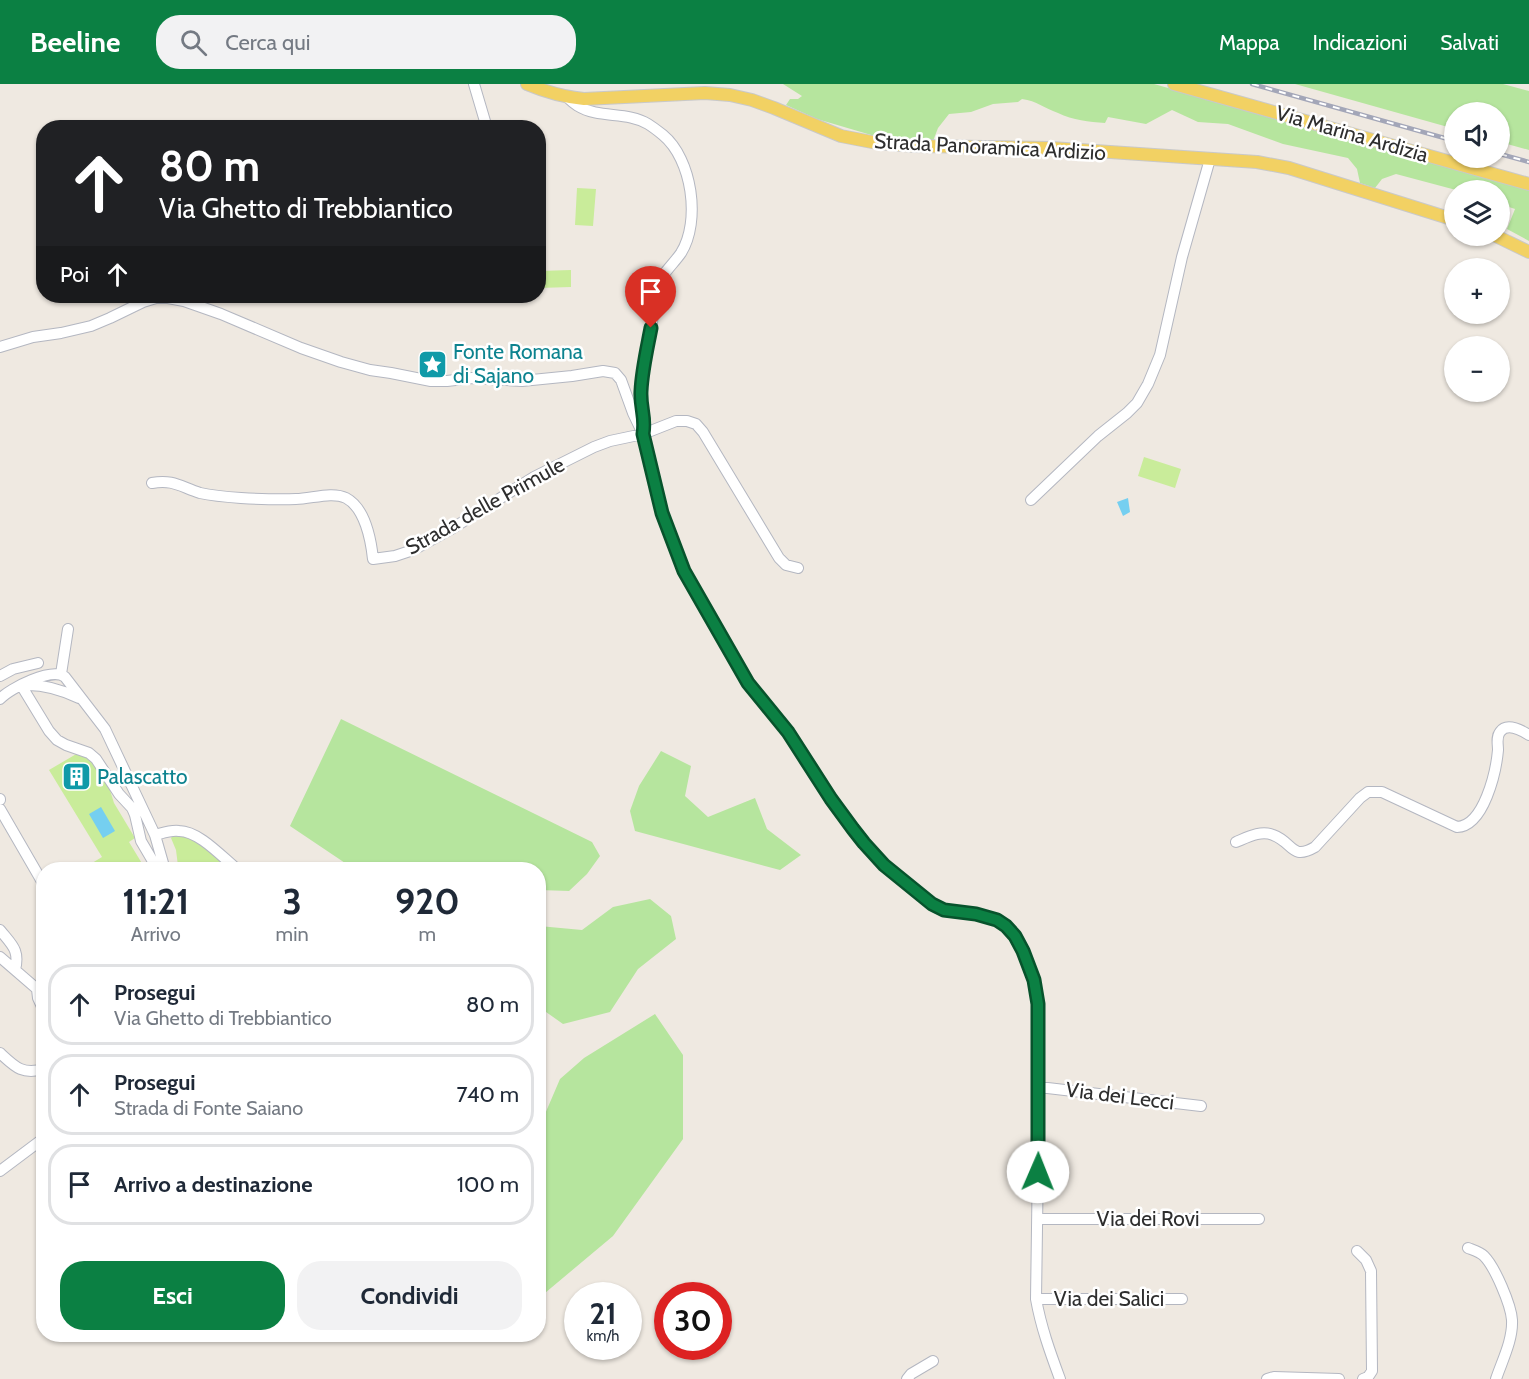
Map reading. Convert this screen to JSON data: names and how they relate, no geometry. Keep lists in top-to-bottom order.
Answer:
{
  "streets": {
    "main road": ["Via Marina Ardizia", "Strada Panoramica Ardizio"],
    "street": [
      "Strada delle Primule",
      "Via dei Lecci",
      "Via dei Rovi",
      "Via dei Salici"
    ]
  },
  "places": {
    "place": ["Fonte Romana di Sajano"],
    "building": ["Palascatto"]
  },
  "page": {
    "header": "Beeline",
    "search": "Cerca qui",
    "nav": ["Mappa", "Indicazioni", "Salvati"],
    "map_buttons": ["+", "−"],
    "turn": ["80 m", "Via Ghetto di Trebbiantico"],
    "then": "Poi",
    "eta": [
      "11:21",
      "Arrivo",
      "3",
      "min",
      "920",
      "m"
    ],
    "list": [
      {
        "name": "Prosegui",
        "note": "Via Ghetto di Trebbiantico",
        "value": "80 m"
      },
      {
        "name": "Prosegui",
        "note": "Strada di Fonte Saiano",
        "value": "740 m"
      },
      {
        "name": "Arrivo a destinazione",
        "value": "100 m"
      }
    ],
    "buttons": ["Esci", "Condividi"],
    "speed": "21 km/h",
    "limit": "30"
  }
}
